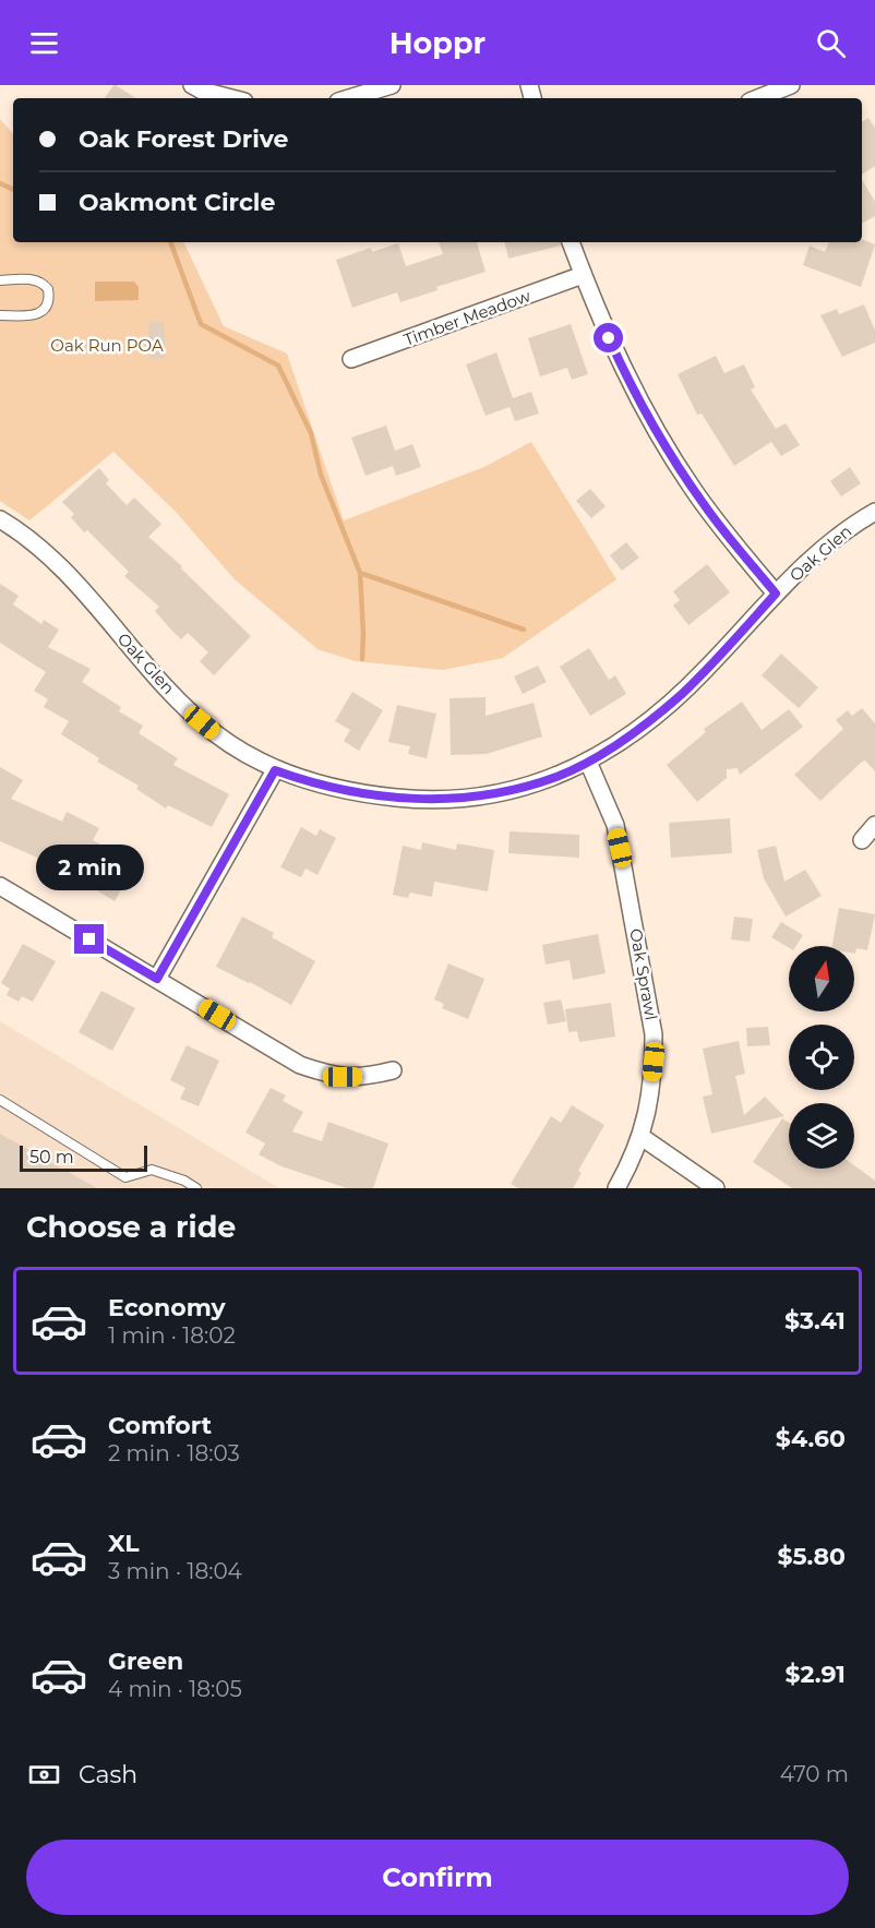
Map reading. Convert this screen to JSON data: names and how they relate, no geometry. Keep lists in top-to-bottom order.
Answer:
{
  "streets": {
    "street": ["Timber Meadow", "Oak Glen", "Oak Sprawl"]
  },
  "crossings": [
    ["Oak Glen", "Oak Sprawl"]
  ],
  "parks": ["Oak Run POA"],
  "scale_bar": "50 m",
  "north": "top",
  "page": {
    "header": "Hoppr",
    "banner": ["Oak Forest Drive", "Oakmont Circle"],
    "bubble": "2 min",
    "scale": "50 m",
    "heading": "Choose a ride",
    "list": [
      {
        "name": "Economy",
        "note": "1 min · 18:02",
        "value": "$3.41"
      },
      {
        "name": "Comfort",
        "note": "2 min · 18:03",
        "value": "$4.60"
      },
      {
        "name": "XL",
        "note": "3 min · 18:04",
        "value": "$5.80"
      },
      {
        "name": "Green",
        "note": "4 min · 18:05",
        "value": "$2.91"
      }
    ],
    "pay": ["Cash", "470 m"],
    "buttons": "Confirm"
  }
}
